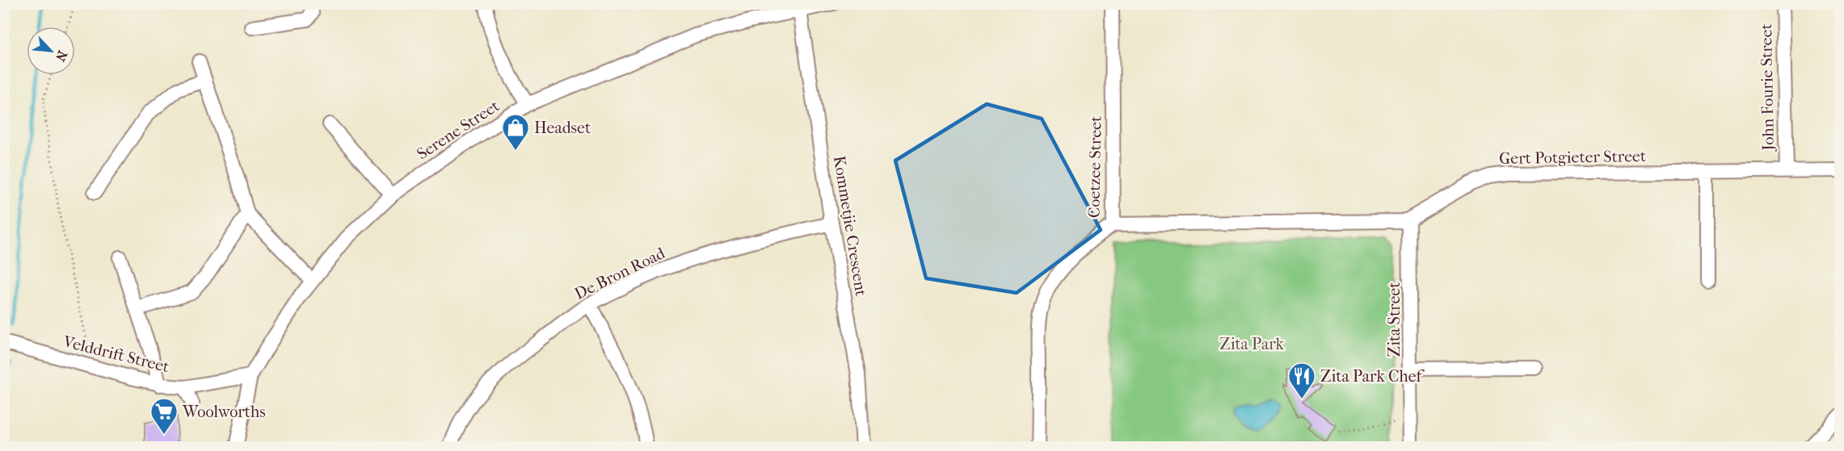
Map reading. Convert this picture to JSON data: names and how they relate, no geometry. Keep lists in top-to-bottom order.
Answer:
{
  "streets": {
    "street": [
      "John Fourie Street",
      "Serene Street",
      "Gert Potgieter Street",
      "Coetzee Street",
      "Kommetjie Crescent",
      "De Bron Road",
      "Zita Street",
      "Velddrift Street"
    ]
  },
  "crossings": [
    ["John Fourie Street", "Gert Potgieter Street"],
    ["Serene Street", "Kommetjie Crescent"],
    ["Serene Street", "Velddrift Street"],
    ["Gert Potgieter Street", "Coetzee Street"],
    ["Gert Potgieter Street", "Zita Street"],
    ["Kommetjie Crescent", "De Bron Road"]
  ],
  "parks": ["Zita Park"],
  "places": {
    "shop": ["Headset"],
    "restaurant": ["Zita Park Chef"],
    "supermarket": ["Woolworths"]
  },
  "north": "bottom right"
}
